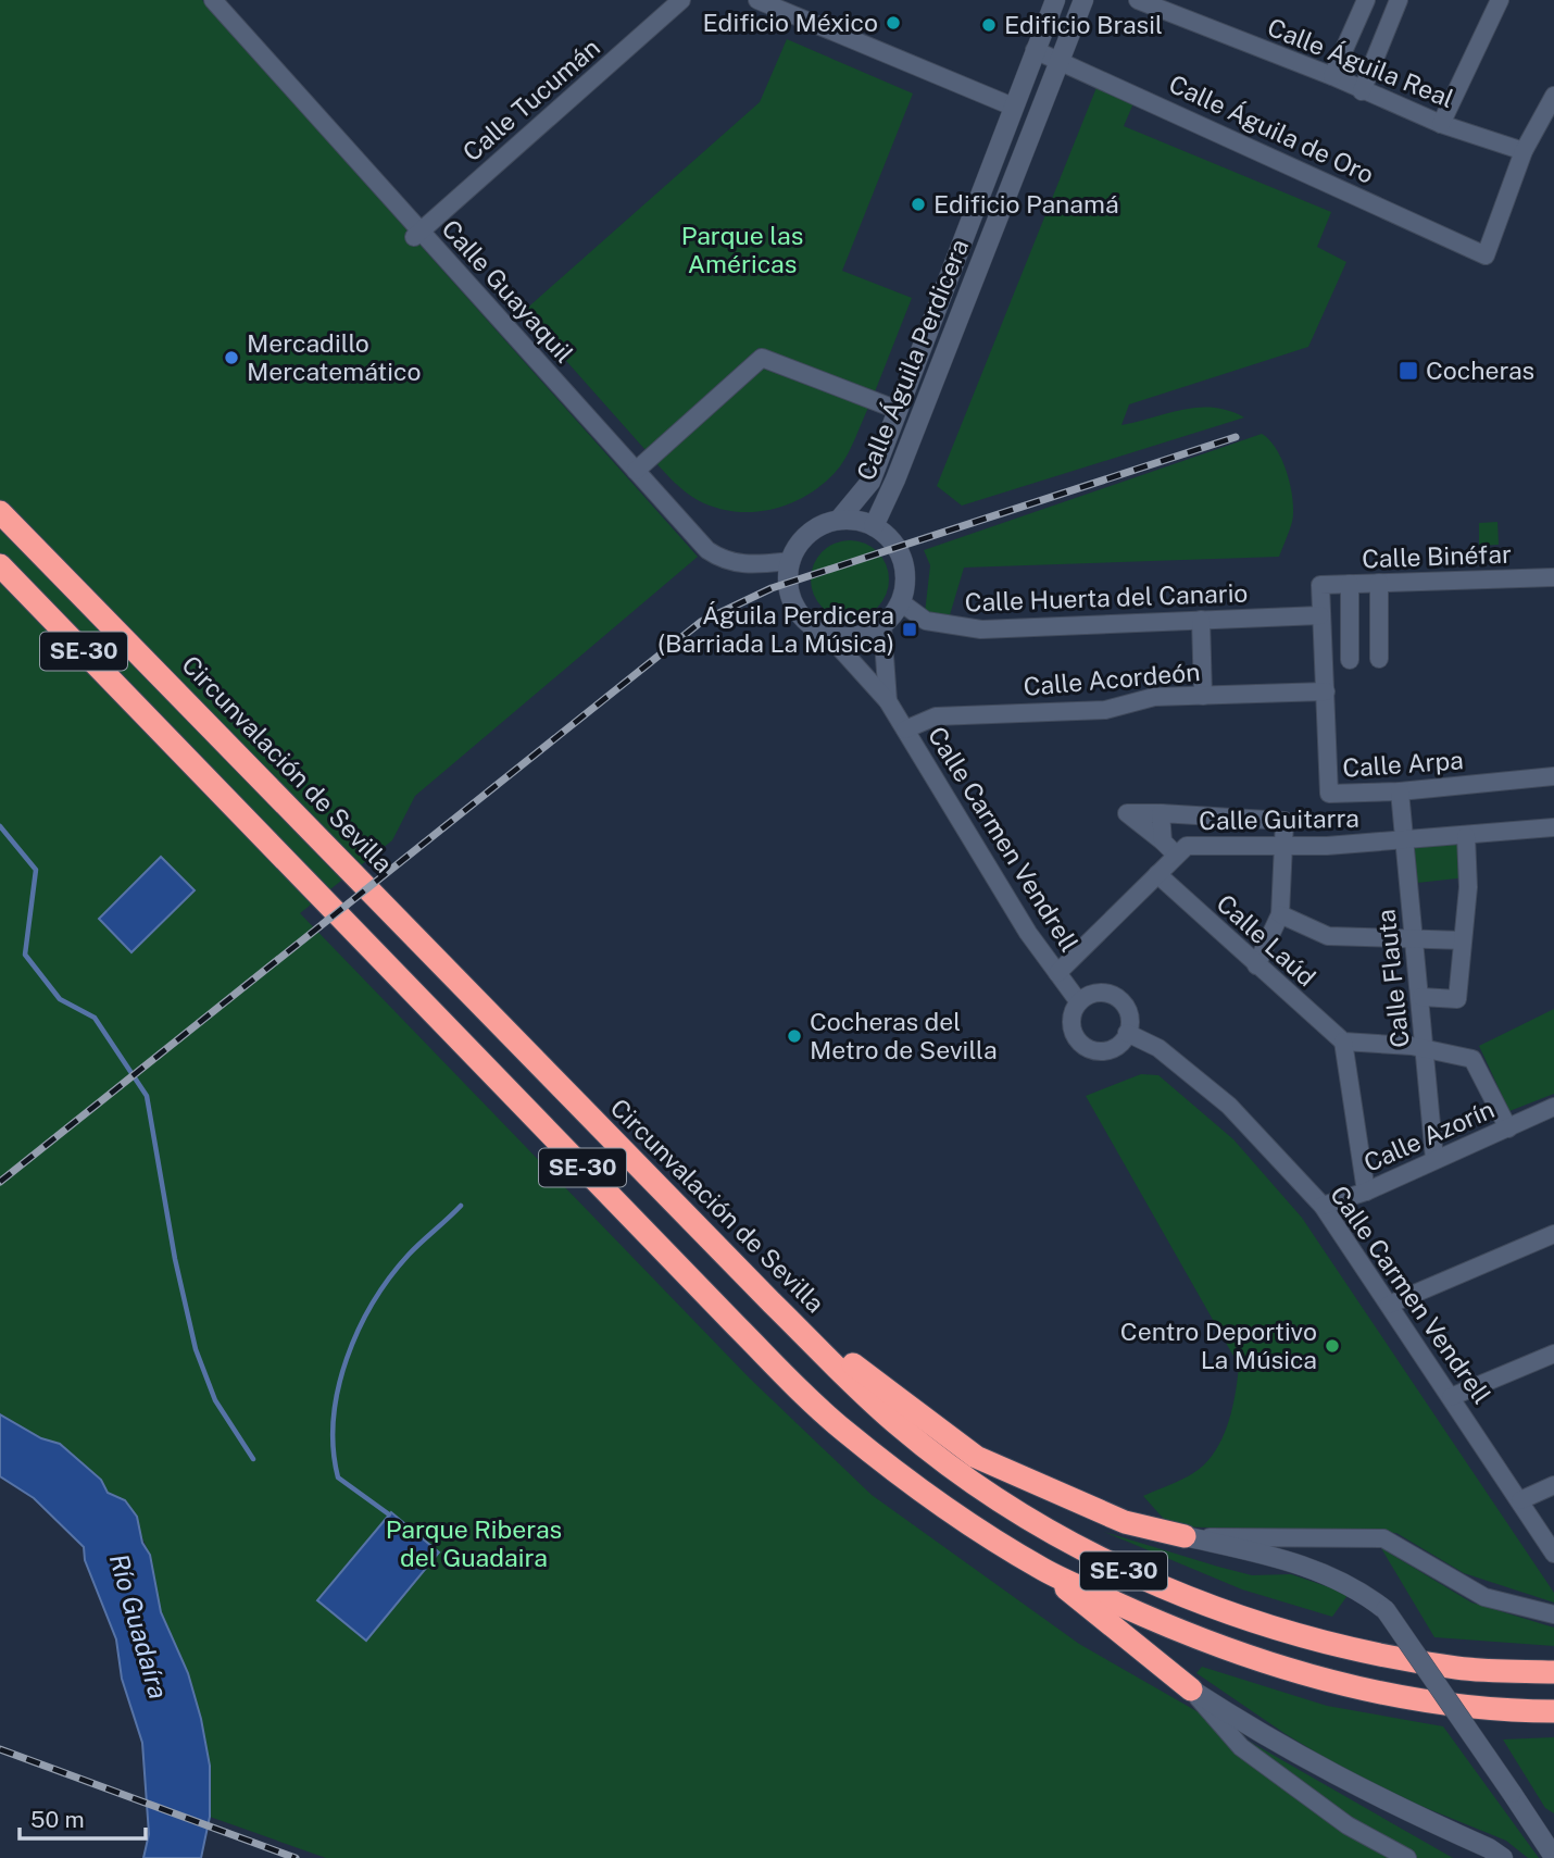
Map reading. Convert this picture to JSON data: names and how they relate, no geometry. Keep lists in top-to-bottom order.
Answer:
{
  "streets": {
    "highway": ["SE-30", "Circunvalación de Sevilla"],
    "street": [
      "Calle Águila Real",
      "Calle Tucumán",
      "Calle Águila de Oro",
      "Calle Guayaquil",
      "Calle Águila Perdicera",
      "Calle Binéfar",
      "Calle Huerta del Canario",
      "Calle Acordeón",
      "Calle Arpa",
      "Calle Guitarra",
      "Calle Carmen Vendrell",
      "Calle Laúd",
      "Calle Flauta",
      "Calle Azorín"
    ]
  },
  "crossings": [
    ["Calle Águila Real", "Calle Águila de Oro"],
    ["Calle Tucumán", "Calle Guayaquil"],
    ["Calle Águila de Oro", "Calle Águila Perdicera"],
    ["Calle Guayaquil", "Calle Águila Perdicera"],
    ["Calle Guayaquil", "Calle Huerta del Canario"],
    ["Calle Guayaquil", "Calle Carmen Vendrell"],
    ["Calle Águila Perdicera", "Calle Huerta del Canario"],
    ["Calle Águila Perdicera", "Calle Carmen Vendrell"],
    ["Calle Binéfar", "Calle Arpa"],
    ["Calle Huerta del Canario", "Calle Arpa"],
    ["Calle Huerta del Canario", "Calle Carmen Vendrell"],
    ["Calle Acordeón", "Calle Arpa"],
    ["Calle Acordeón", "Calle Carmen Vendrell"],
    ["Calle Arpa", "Calle Flauta"],
    ["Calle Guitarra", "Calle Carmen Vendrell"],
    ["Calle Guitarra", "Calle Laúd"],
    ["Calle Guitarra", "Calle Flauta"],
    ["Calle Carmen Vendrell", "Calle Azorín"],
    ["Calle Flauta", "Calle Azorín"]
  ],
  "water": ["Río Guadaíra"],
  "parks": ["Parque las Américas", "Parque Riberas del Guadaira"],
  "places": {
    "other": [
      "Edificio México",
      "Edificio Brasil",
      "Edificio Panamá",
      "Mercadillo Mercatemático",
      "Cocheras del Metro de Sevilla",
      "Centro Deportivo La Música"
    ],
    "transit": ["Cocheras", "Águila Perdicera (Barriada La Música)"]
  },
  "scale_bar": "50 m"
}
